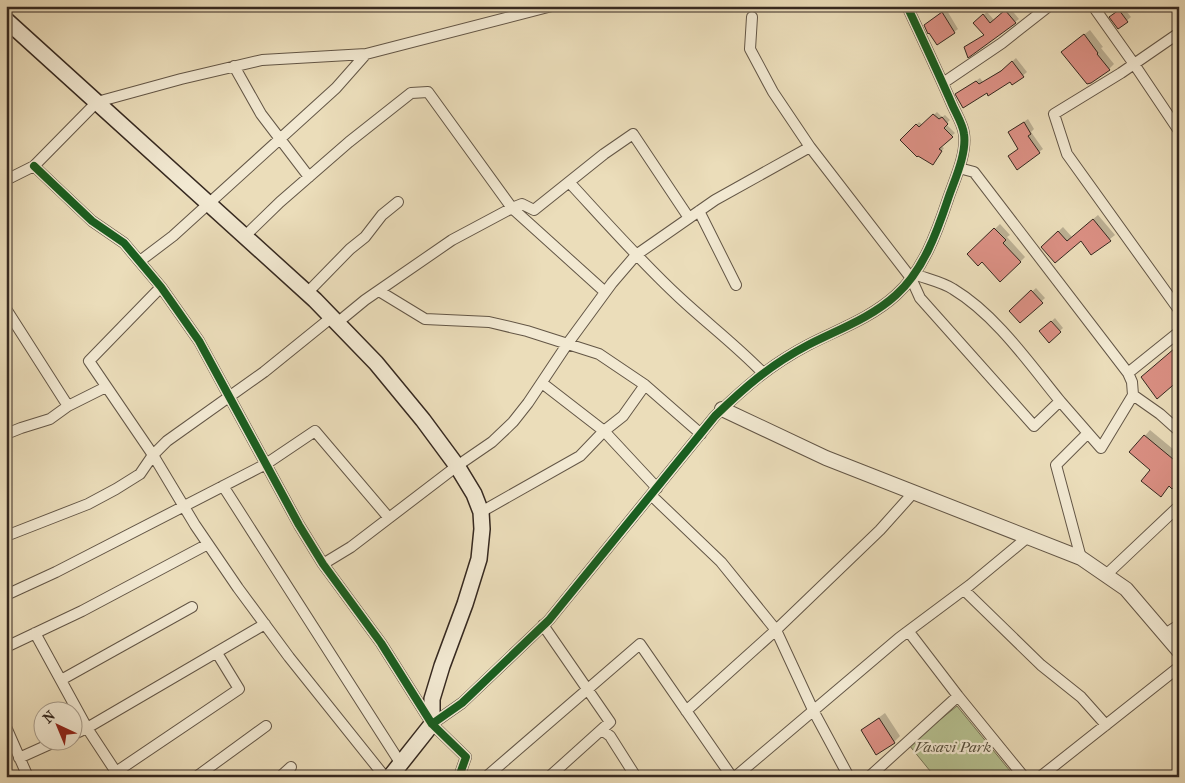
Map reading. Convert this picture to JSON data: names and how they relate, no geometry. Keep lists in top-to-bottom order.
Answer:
{
  "parks": ["Vasavi Park"],
  "north": "top left"
}
